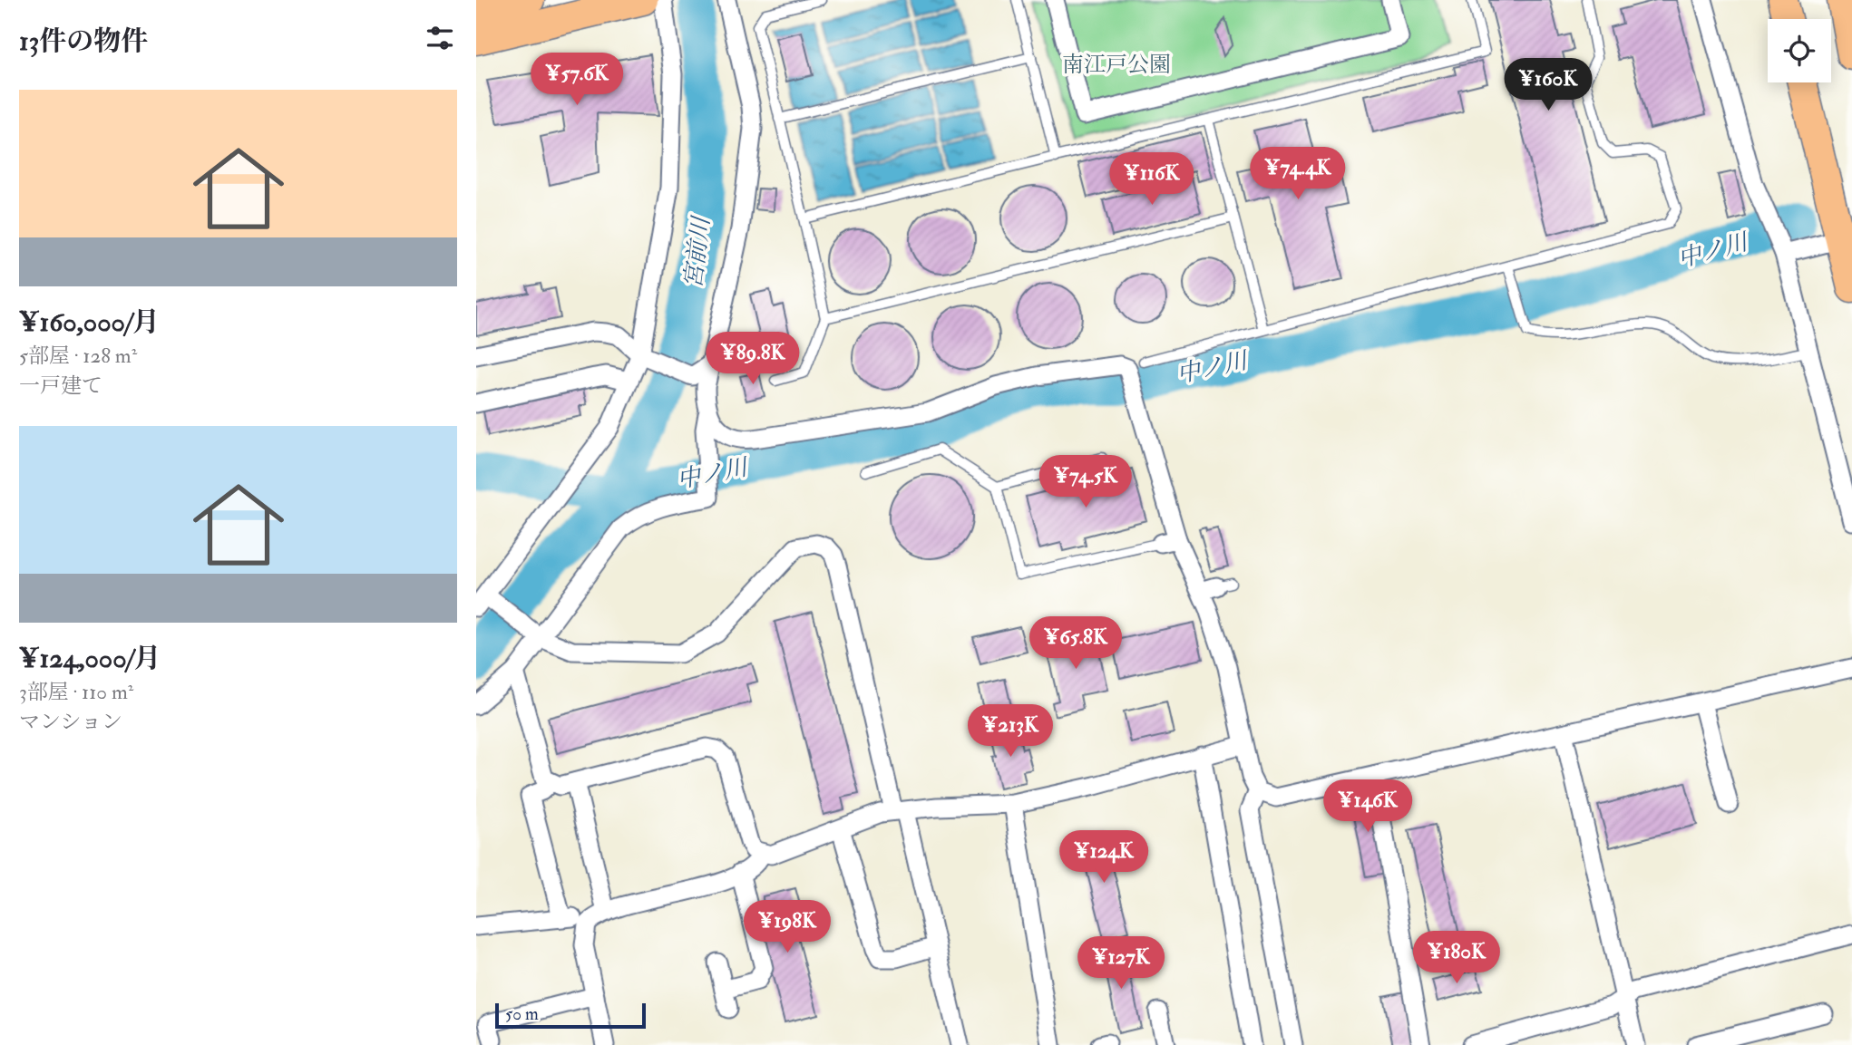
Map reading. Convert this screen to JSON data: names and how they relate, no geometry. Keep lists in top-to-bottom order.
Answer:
{
  "water": ["中ノ川", "宮前川"],
  "parks": ["南江戸公園"],
  "scale_bar": "50 m",
  "page": {
    "heading": "13件の物件",
    "price": [
      "¥57.6K",
      "¥160K",
      "¥74.4K",
      "¥116K",
      "¥89.8K",
      "¥74.5K",
      "¥65.8K",
      "¥213K",
      "¥146K",
      "¥124K",
      "¥198K",
      "¥180K",
      "¥127K"
    ],
    "list": [
      {
        "name": "¥160,000/月",
        "note": "5部屋 · 128 m² · 一戸建て"
      },
      {
        "name": "¥124,000/月",
        "note": "3部屋 · 110 m² · マンション"
      }
    ],
    "scale": "50 m"
  }
}
